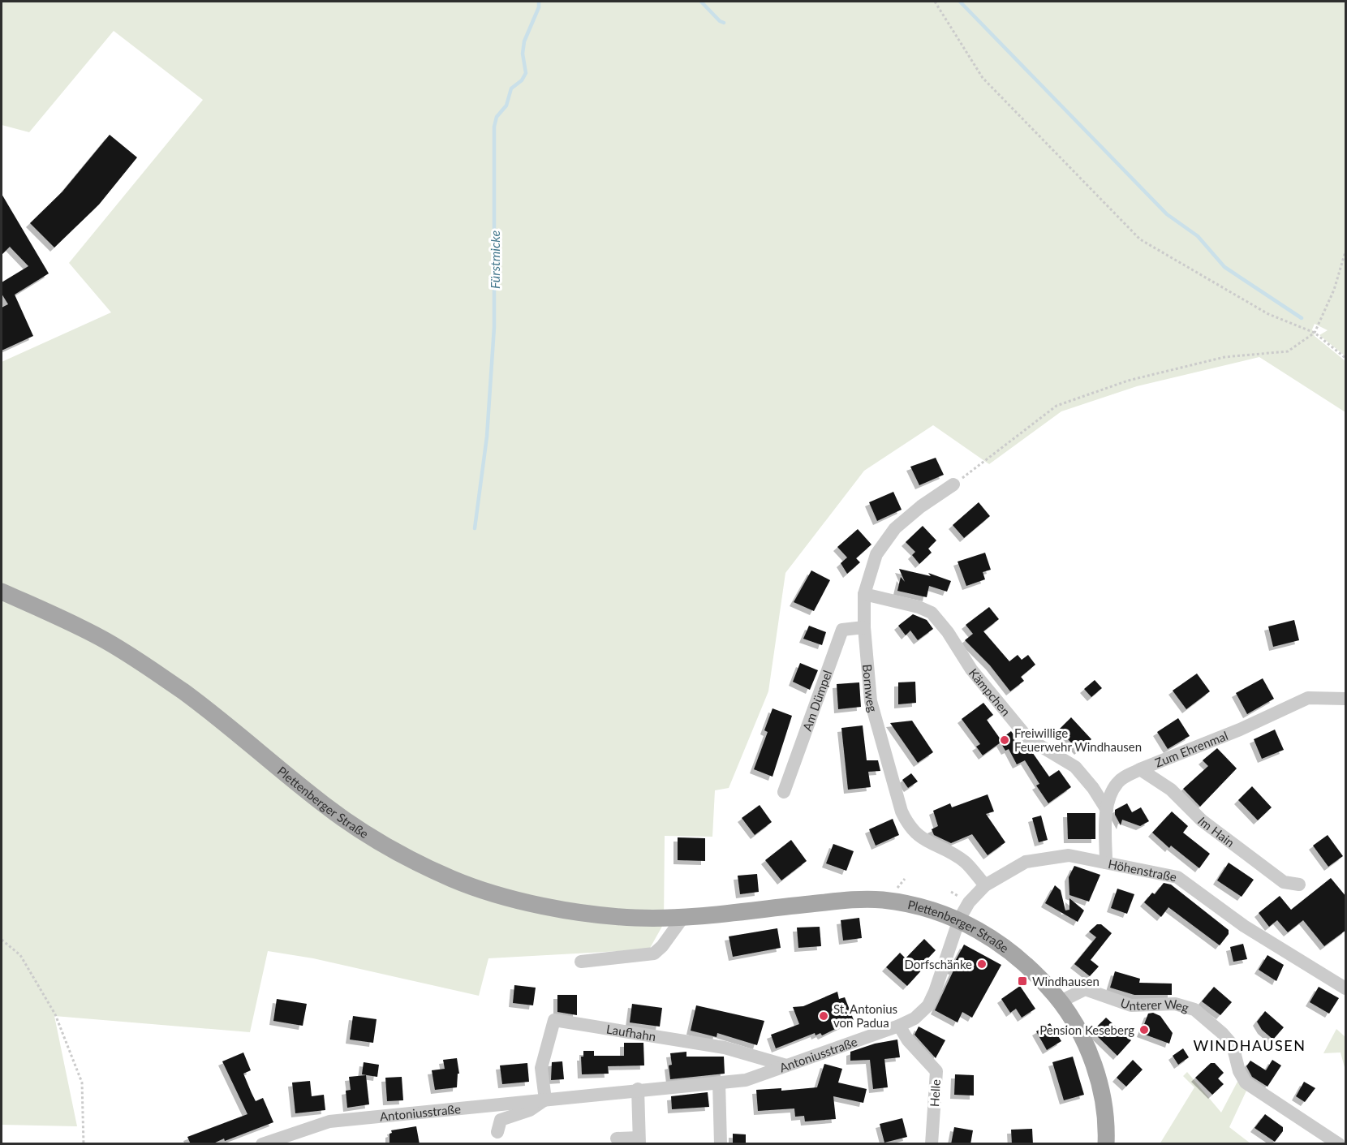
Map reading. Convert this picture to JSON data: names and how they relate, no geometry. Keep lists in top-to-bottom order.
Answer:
{
  "streets": {
    "main road": ["Plettenberger Straße"],
    "street": [
      "Bornweg",
      "Kämpchen",
      "Am Dümpel",
      "Zum Ehrenmal",
      "Im Hain",
      "Höhenstraße",
      "Unterer Weg",
      "Laufhahn",
      "Antoniusstraße",
      "Helle"
    ]
  },
  "crossings": [
    ["Bornweg", "Kämpchen"],
    ["Bornweg", "Am Dümpel"],
    ["Bornweg", "Höhenstraße"],
    ["Kämpchen", "Zum Ehrenmal"],
    ["Zum Ehrenmal", "Im Hain"],
    ["Zum Ehrenmal", "Höhenstraße"],
    ["Plettenberger Straße", "Höhenstraße"],
    ["Plettenberger Straße", "Unterer Weg"],
    ["Plettenberger Straße", "Antoniusstraße"],
    ["Höhenstraße", "Antoniusstraße"],
    ["Laufhahn", "Antoniusstraße"],
    ["Antoniusstraße", "Helle"]
  ],
  "districts": ["WINDHAUSEN"],
  "water": ["Fürstmicke"],
  "places": {
    "other": [
      "Freiwillige Feuerwehr Windhausen",
      "Dorfschänke",
      "St. Antonius von Padua",
      "Pension Keseberg"
    ],
    "transit": ["Windhausen"]
  }
}
